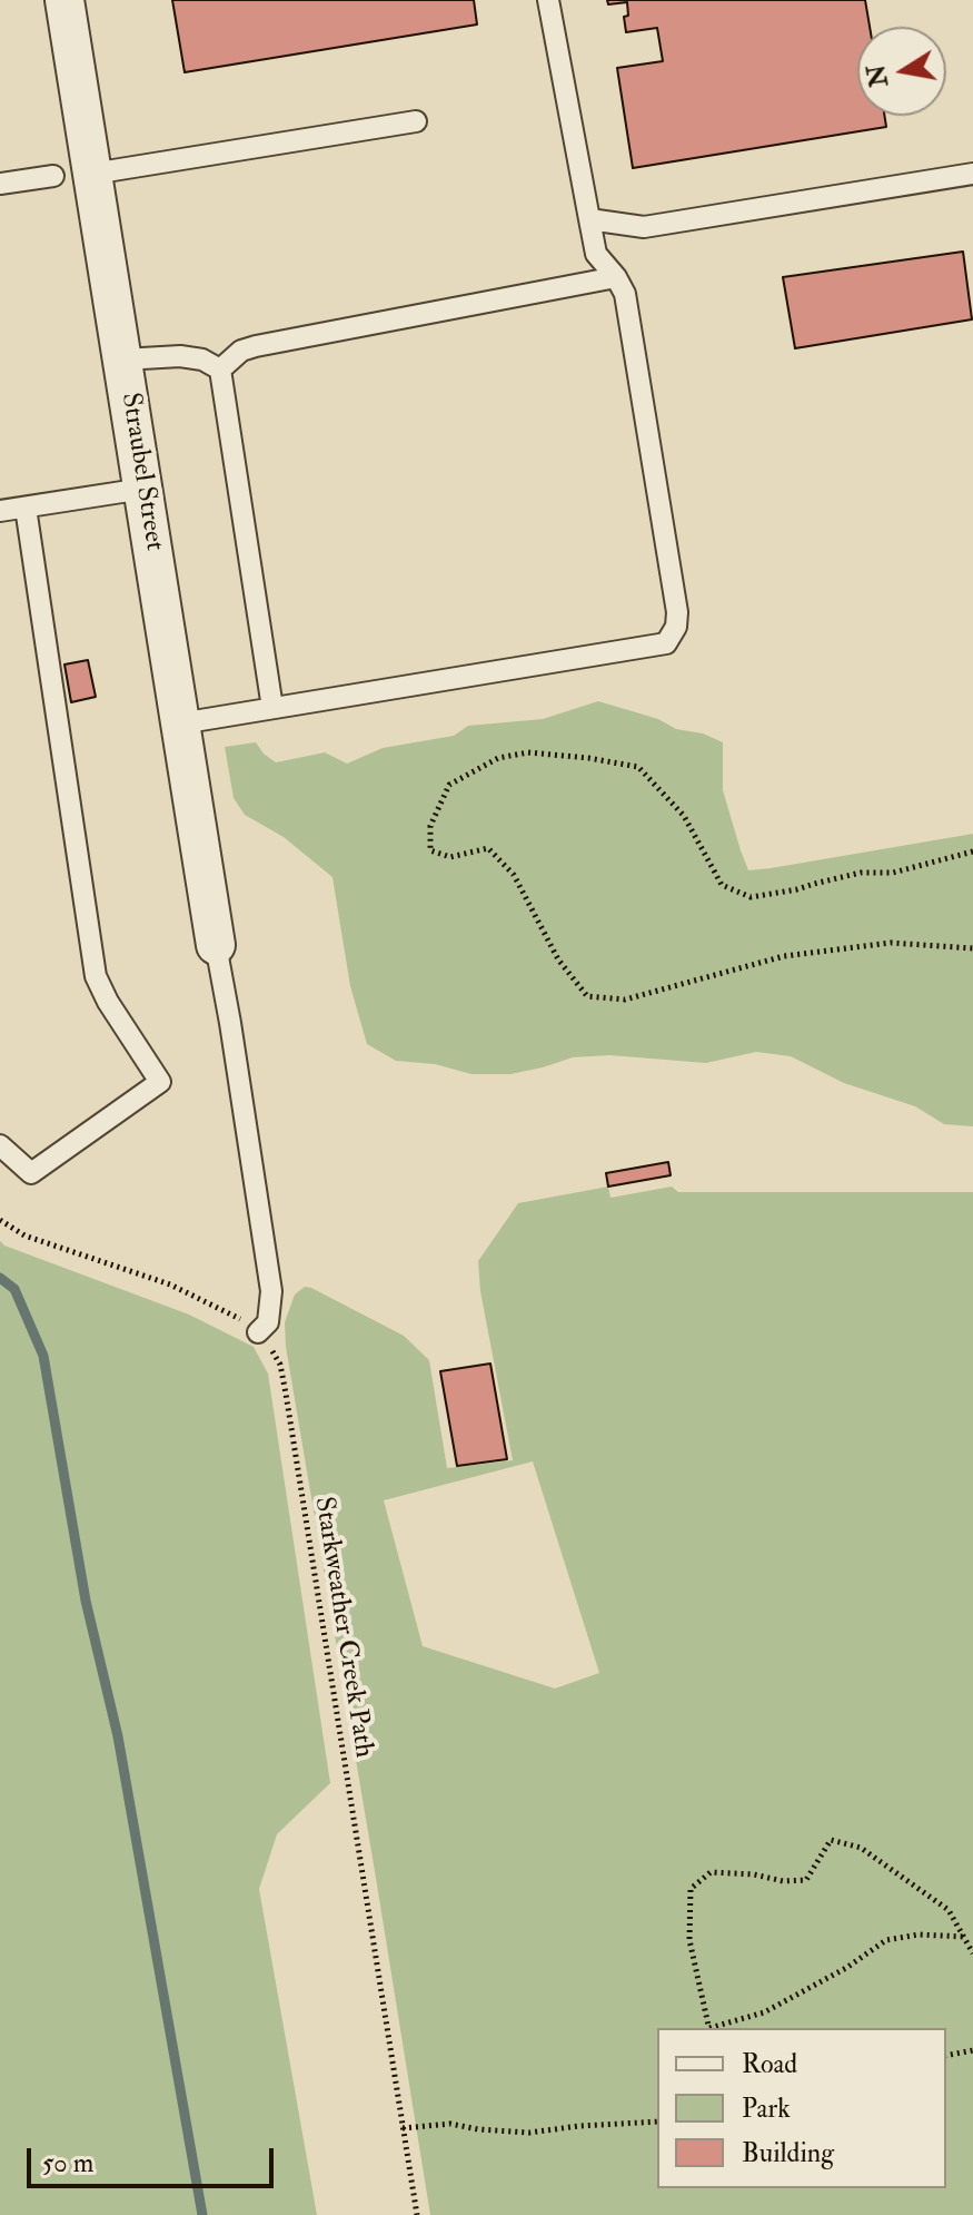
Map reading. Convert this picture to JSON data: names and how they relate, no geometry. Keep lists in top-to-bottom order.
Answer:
{
  "streets": {
    "street": ["Straubel Street"],
    "path": ["Starkweather Creek Path"]
  },
  "legend": ["Road", "Park", "Building"],
  "scale_bar": "50 m",
  "north": "left"
}
